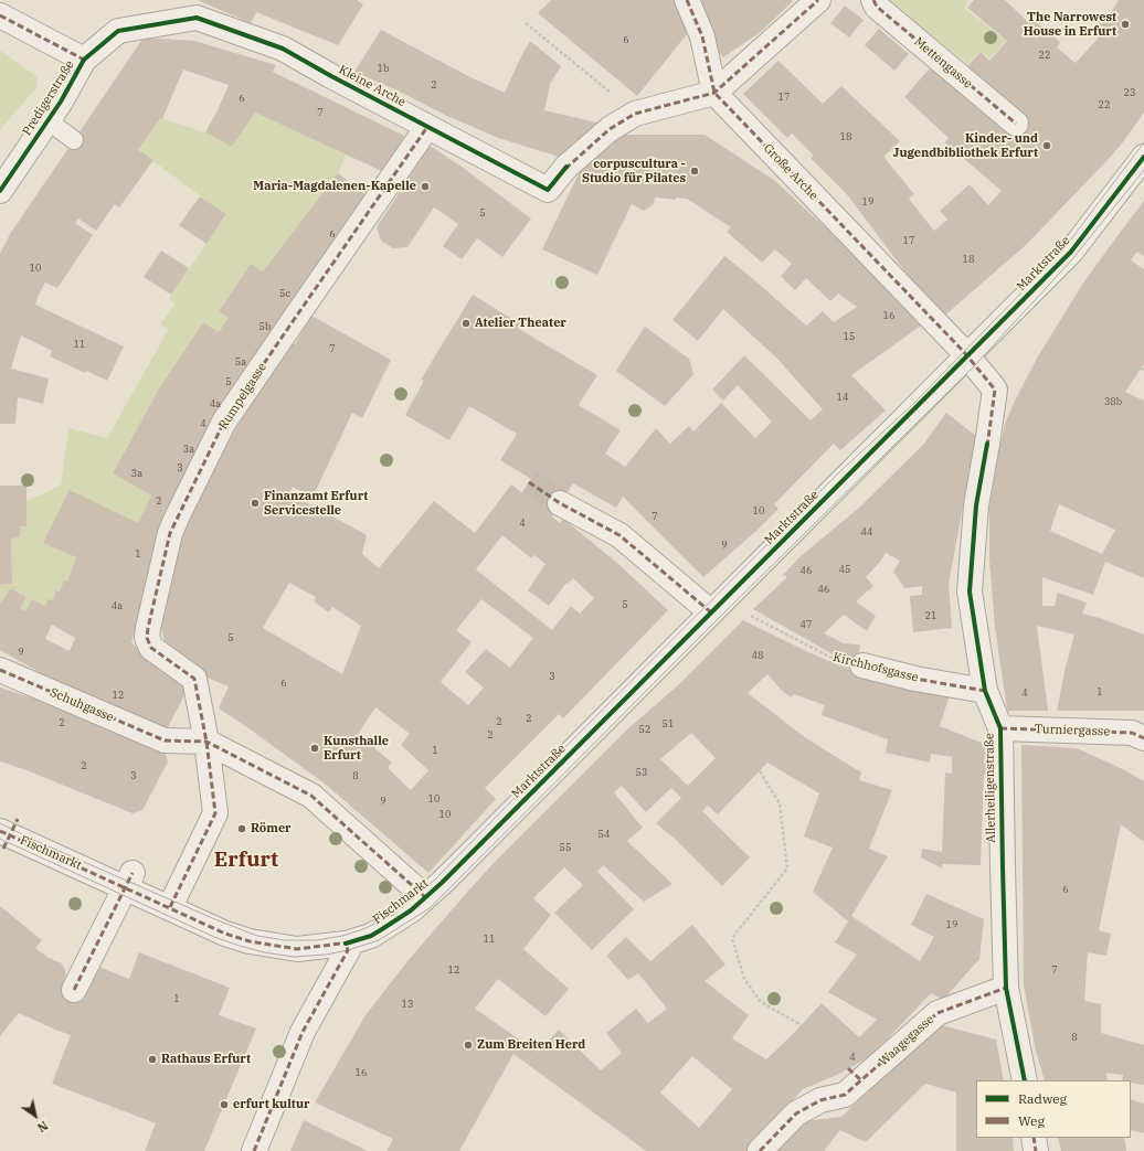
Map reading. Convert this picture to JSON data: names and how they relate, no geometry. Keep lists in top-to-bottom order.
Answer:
{
  "streets": {
    "street": [
      "Mettengasse",
      "Kleine Arche",
      "Predigerstraße",
      "Große Arche",
      "Marktstraße",
      "Rumpelgasse",
      "Kirchhofsgasse",
      "Schuhgasse",
      "Turniergasse",
      "Allerheiligenstraße",
      "Fischmarkt",
      "Waagegasse"
    ]
  },
  "crossings": [
    ["Kleine Arche", "Predigerstraße"],
    ["Kleine Arche", "Große Arche"],
    ["Kleine Arche", "Rumpelgasse"],
    ["Große Arche", "Marktstraße"],
    ["Große Arche", "Allerheiligenstraße"],
    ["Marktstraße", "Allerheiligenstraße"],
    ["Marktstraße", "Fischmarkt"],
    ["Rumpelgasse", "Schuhgasse"],
    ["Kirchhofsgasse", "Allerheiligenstraße"],
    ["Turniergasse", "Allerheiligenstraße"],
    ["Allerheiligenstraße", "Waagegasse"]
  ],
  "districts": ["Erfurt"],
  "places": [
    "The Narrowest House in Erfurt",
    "Kinder- und Jugendbibliothek Erfurt",
    "corpuscultura - Studio für Pilates",
    "Maria-Magdalenen-Kapelle",
    "Atelier Theater",
    "Finanzamt Erfurt Servicestelle",
    "Kunsthalle Erfurt",
    "Römer",
    "Zum Breiten Herd",
    "Rathaus Erfurt",
    "erfurt kultur"
  ],
  "house_numbers": [
    "6",
    "22",
    "1b",
    "2",
    "23",
    "17",
    "6",
    "22",
    "7",
    "18",
    "19",
    "5",
    "6",
    "17",
    "18",
    "10",
    "5c",
    "16",
    "5b",
    "15",
    "11",
    "7",
    "5a",
    "5",
    "14",
    "38b",
    "4a",
    "4",
    "3a",
    "3",
    "3a",
    "2",
    "10",
    "7",
    "4",
    "44",
    "9",
    "1",
    "45",
    "46",
    "46",
    "5",
    "4a",
    "21",
    "47",
    "5",
    "9",
    "48",
    "3",
    "6",
    "1",
    "4",
    "12",
    "2",
    "2",
    "2",
    "51",
    "52",
    "2",
    "1",
    "2",
    "53",
    "3",
    "8",
    "10",
    "9",
    "10",
    "54",
    "55",
    "6",
    "19",
    "11",
    "12",
    "7",
    "1",
    "13",
    "8",
    "4",
    "16"
  ],
  "legend": ["Radweg", "Weg"],
  "north": "bottom right"
}
